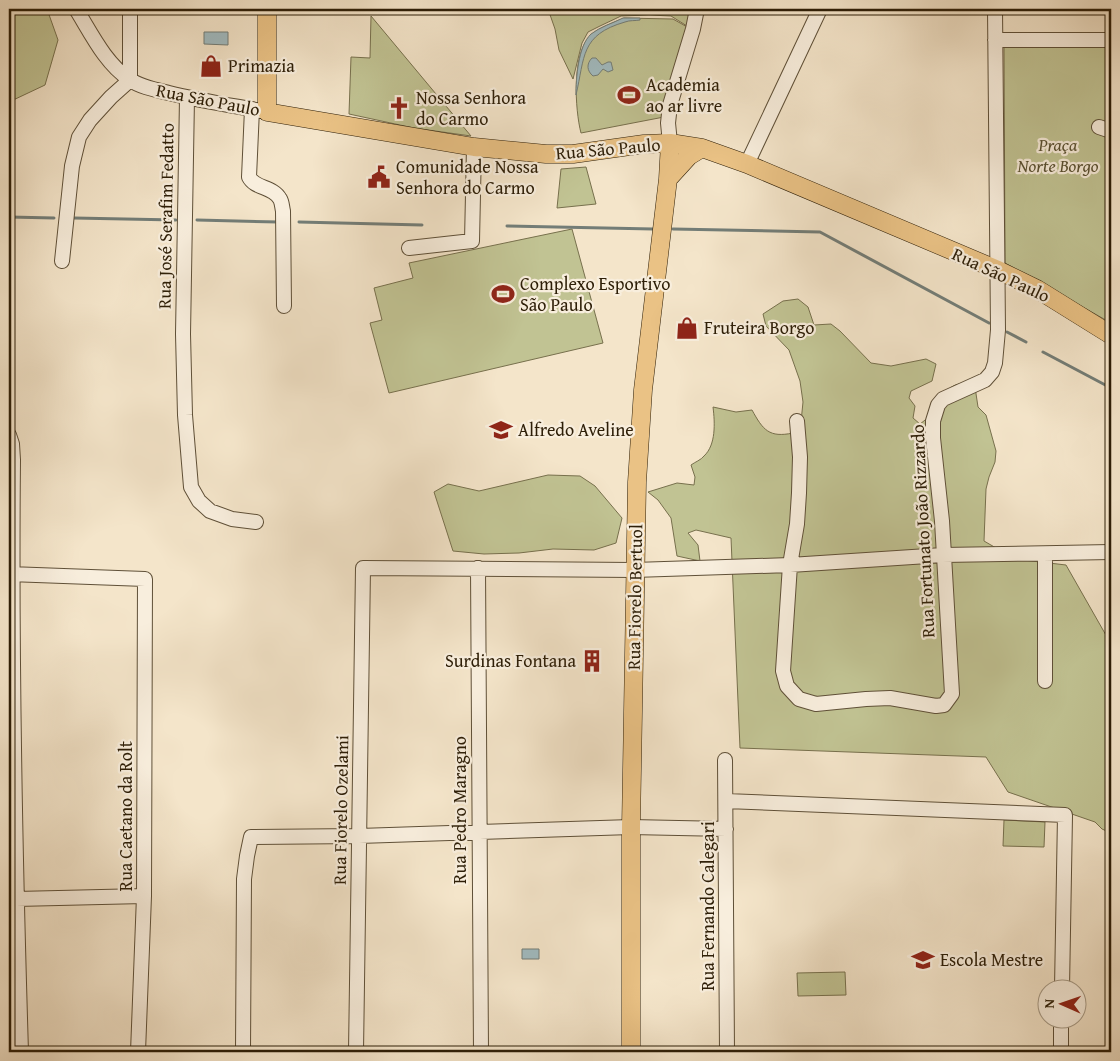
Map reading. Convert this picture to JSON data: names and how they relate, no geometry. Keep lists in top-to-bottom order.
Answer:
{
  "streets": {
    "main road": ["Rua São Paulo", "Rua Fiorelo Bertuol"],
    "street": [
      "Rua José Serafim Fedatto",
      "Rua Fortunato João Rizzardo",
      "Rua Fiorelo Ozelami",
      "Rua Pedro Maragno",
      "Rua Caetano da Rolt",
      "Rua Fernando Calegari"
    ]
  },
  "crossings": [
    ["Rua São Paulo", "Rua José Serafim Fedatto"],
    ["Rua São Paulo", "Rua Fortunato João Rizzardo"],
    ["Rua São Paulo", "Rua Fiorelo Bertuol"],
    ["Rua Fiorelo Ozelami", "Rua Pedro Maragno"]
  ],
  "parks": ["Praça Norte Borgo"],
  "places": {
    "shop": ["Primazia", "Fruteira Borgo"],
    "sports": ["Academia ao ar livre", "Complexo Esportivo São Paulo"],
    "church": ["Nossa Senhora do Carmo"],
    "public building": ["Comunidade Nossa Senhora do Carmo"],
    "school or university": ["Alfredo Aveline", "Escola Mestre"],
    "building": ["Surdinas Fontana"]
  },
  "north": "left"
}
